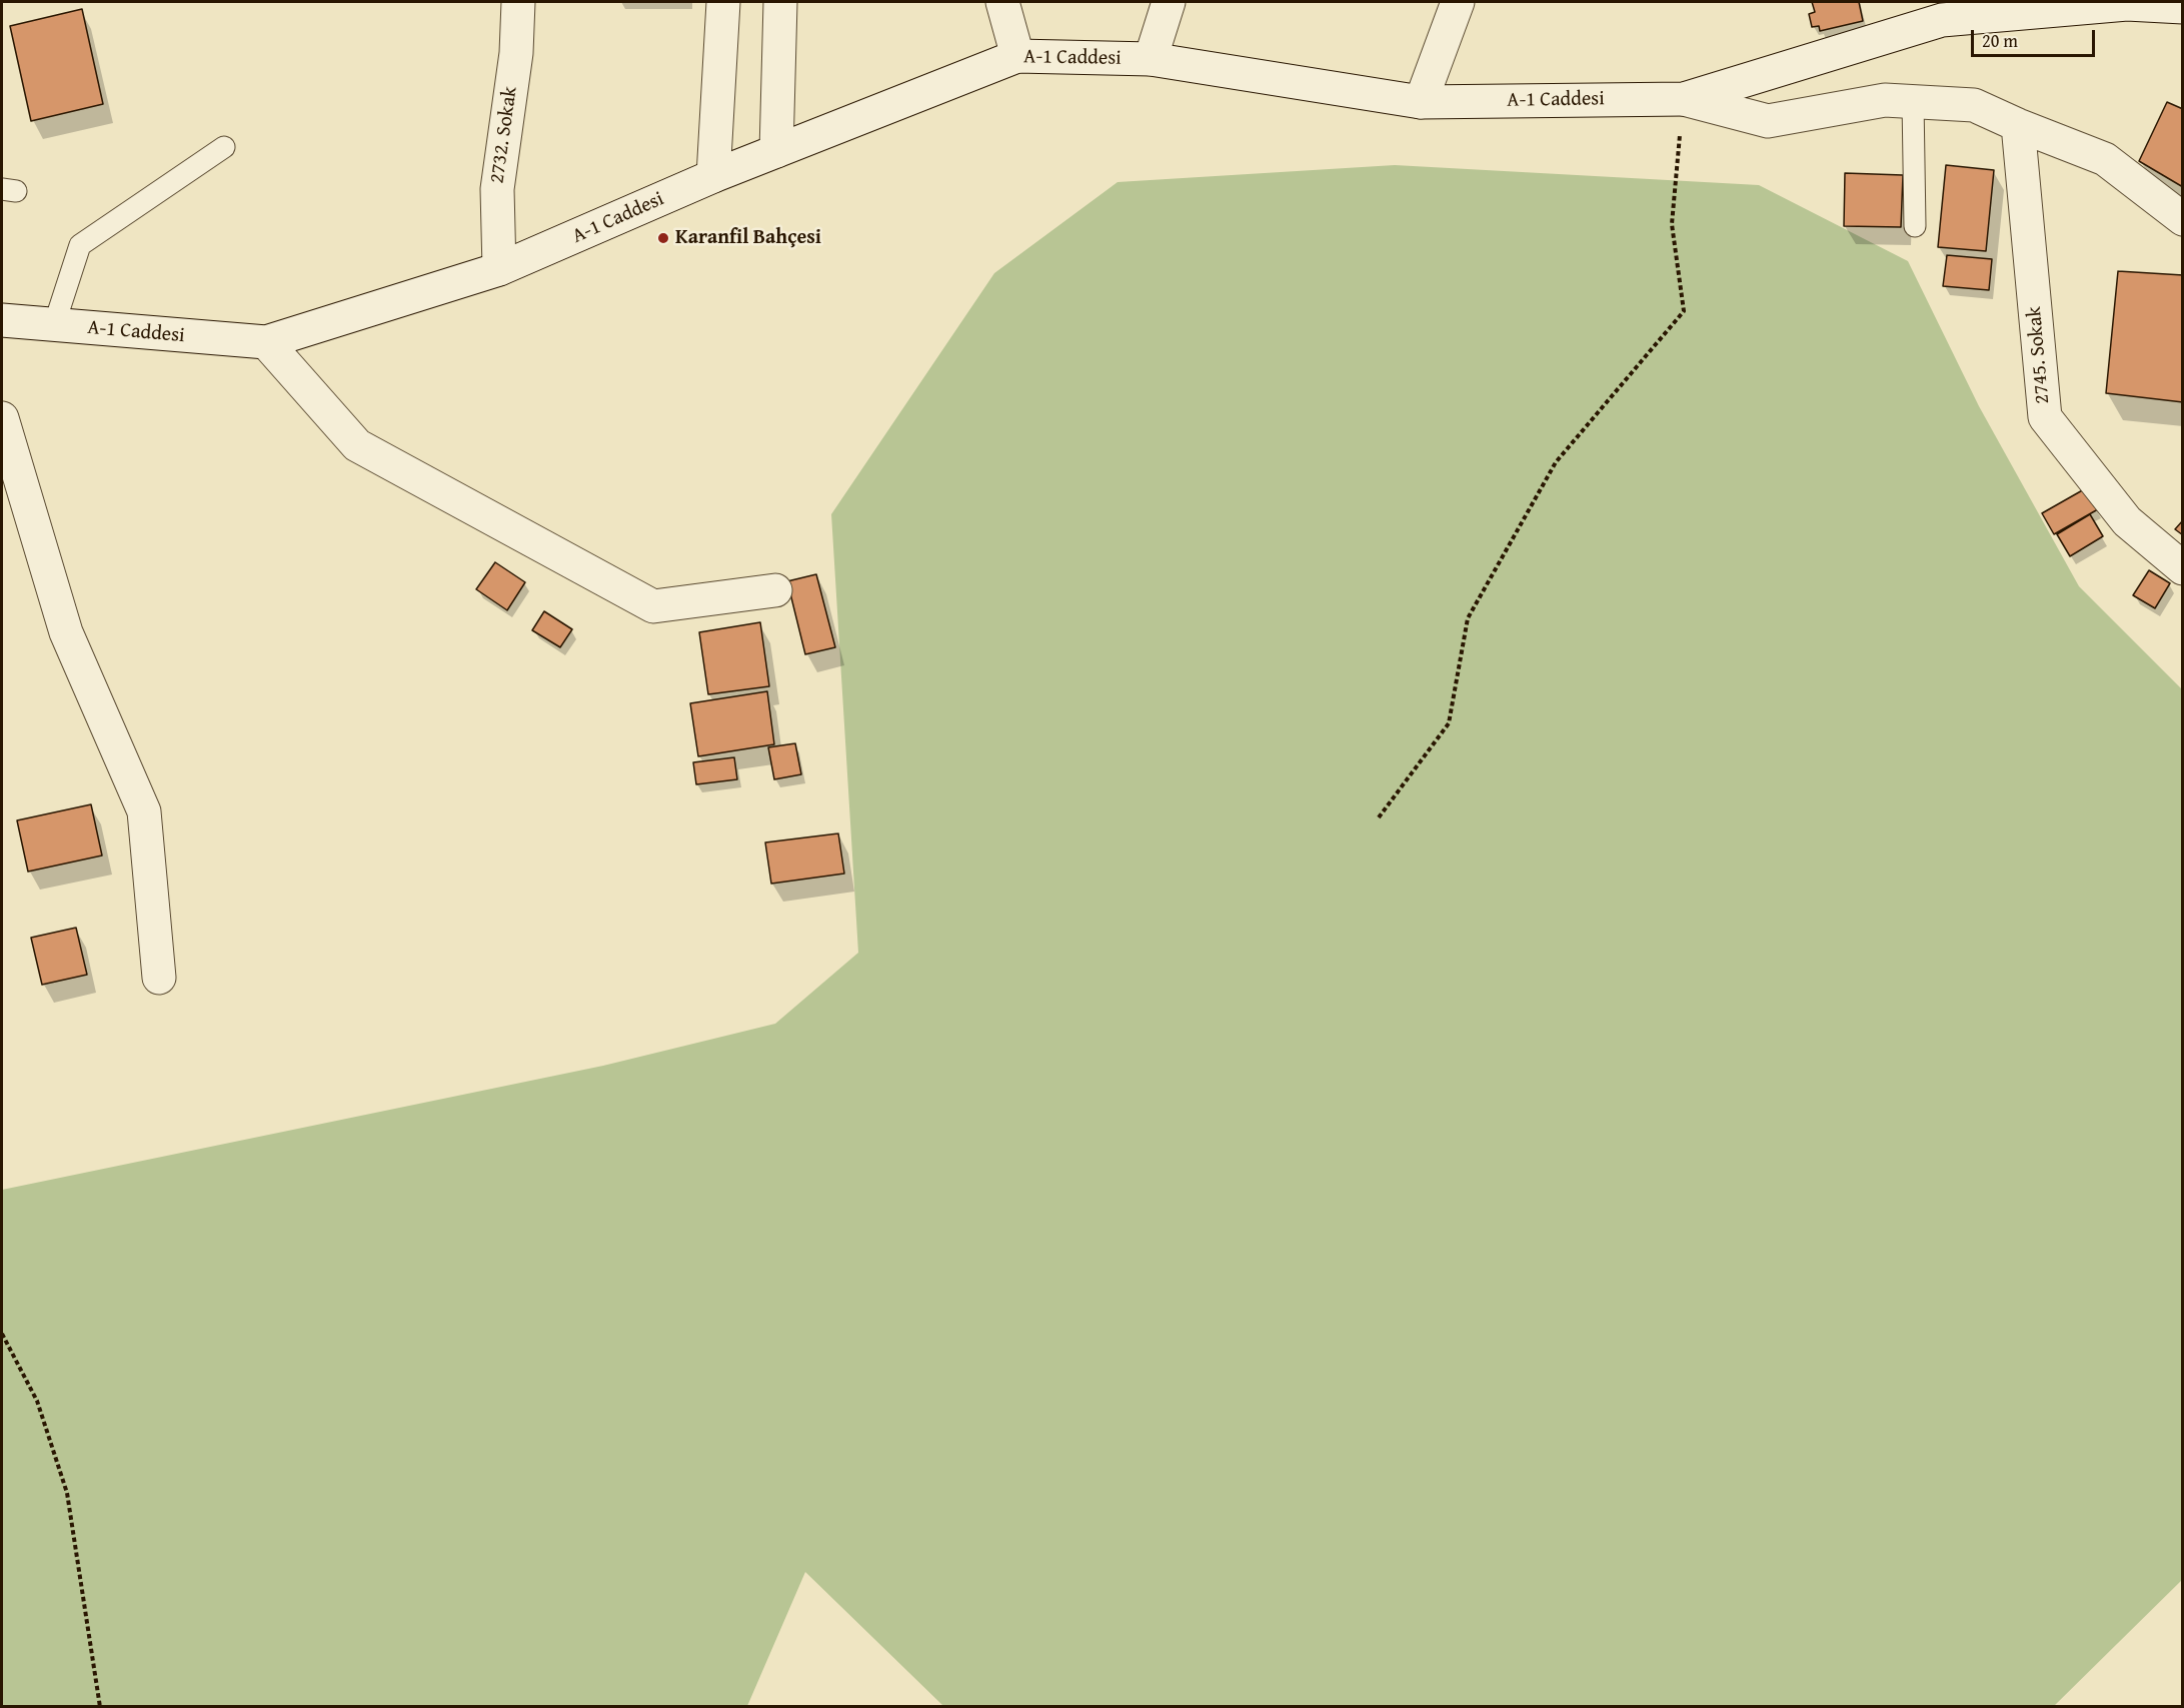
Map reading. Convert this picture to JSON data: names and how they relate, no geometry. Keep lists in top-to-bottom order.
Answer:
{
  "streets": {
    "street": ["A-1 Caddesi", "2732. Sokak", "2745. Sokak"]
  },
  "crossings": [
    ["A-1 Caddesi", "2732. Sokak"]
  ],
  "places": ["Karanfil Bahçesi"],
  "scale_bar": "20 m"
}
